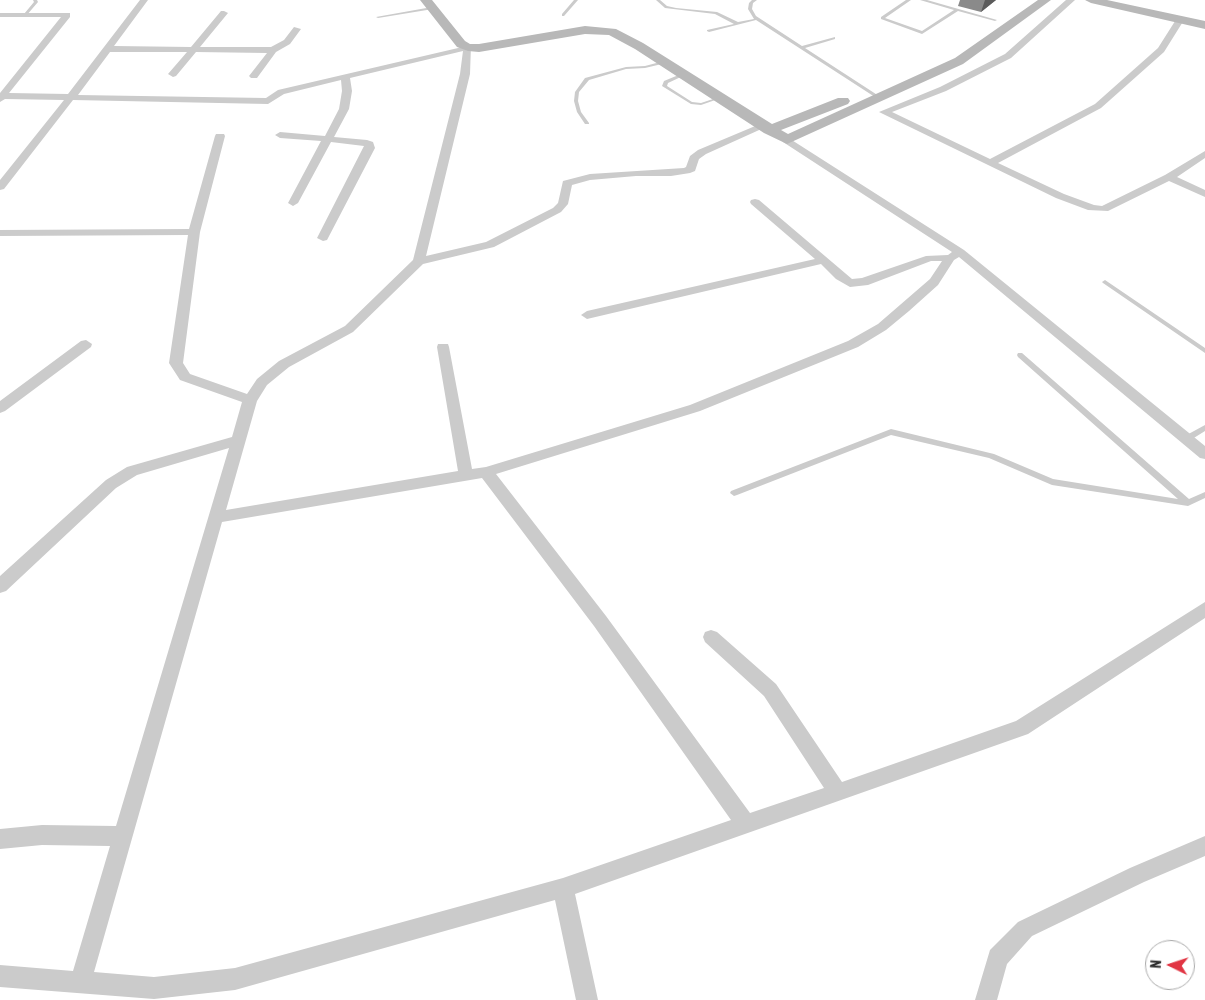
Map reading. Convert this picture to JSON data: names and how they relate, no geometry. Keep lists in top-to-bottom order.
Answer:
{
  "north": "left"
}
